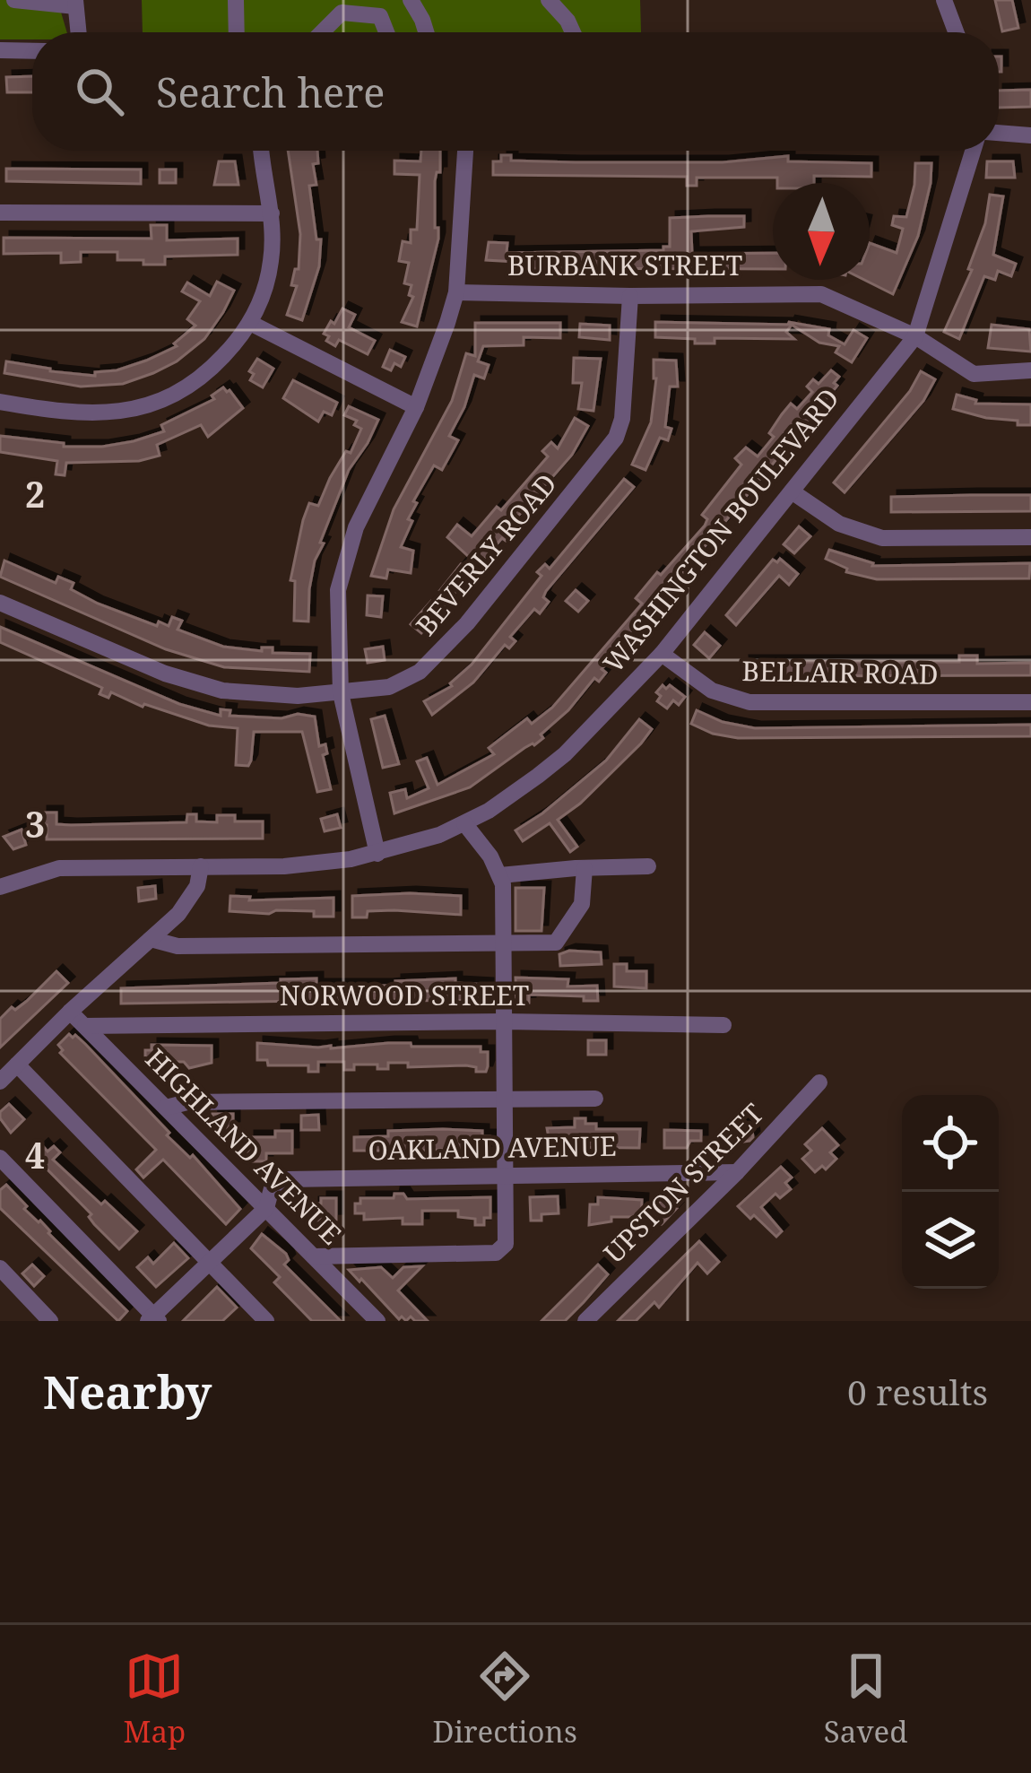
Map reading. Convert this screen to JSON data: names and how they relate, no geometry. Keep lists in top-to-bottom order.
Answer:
{
  "streets": {
    "street": [
      "BURBANK STREET",
      "WASHINGTON BOULEVARD",
      "BEVERLY ROAD",
      "BELLAIR ROAD",
      "NORWOOD STREET",
      "HIGHLAND AVENUE",
      "OAKLAND AVENUE",
      "UPSTON STREET"
    ]
  },
  "crossings": [
    ["BURBANK STREET", "WASHINGTON BOULEVARD"],
    ["BURBANK STREET", "BEVERLY ROAD"],
    ["WASHINGTON BOULEVARD", "BELLAIR ROAD"],
    ["NORWOOD STREET", "HIGHLAND AVENUE"],
    ["HIGHLAND AVENUE", "OAKLAND AVENUE"],
    ["OAKLAND AVENUE", "UPSTON STREET"]
  ],
  "north": "bottom",
  "page": {
    "search": "Search here",
    "heading": ["Nearby", "0 results"],
    "nav": ["Map", "Directions", "Saved"]
  },
  "grid": {
    "rows": ["2", "3", "4"]
  }
}
